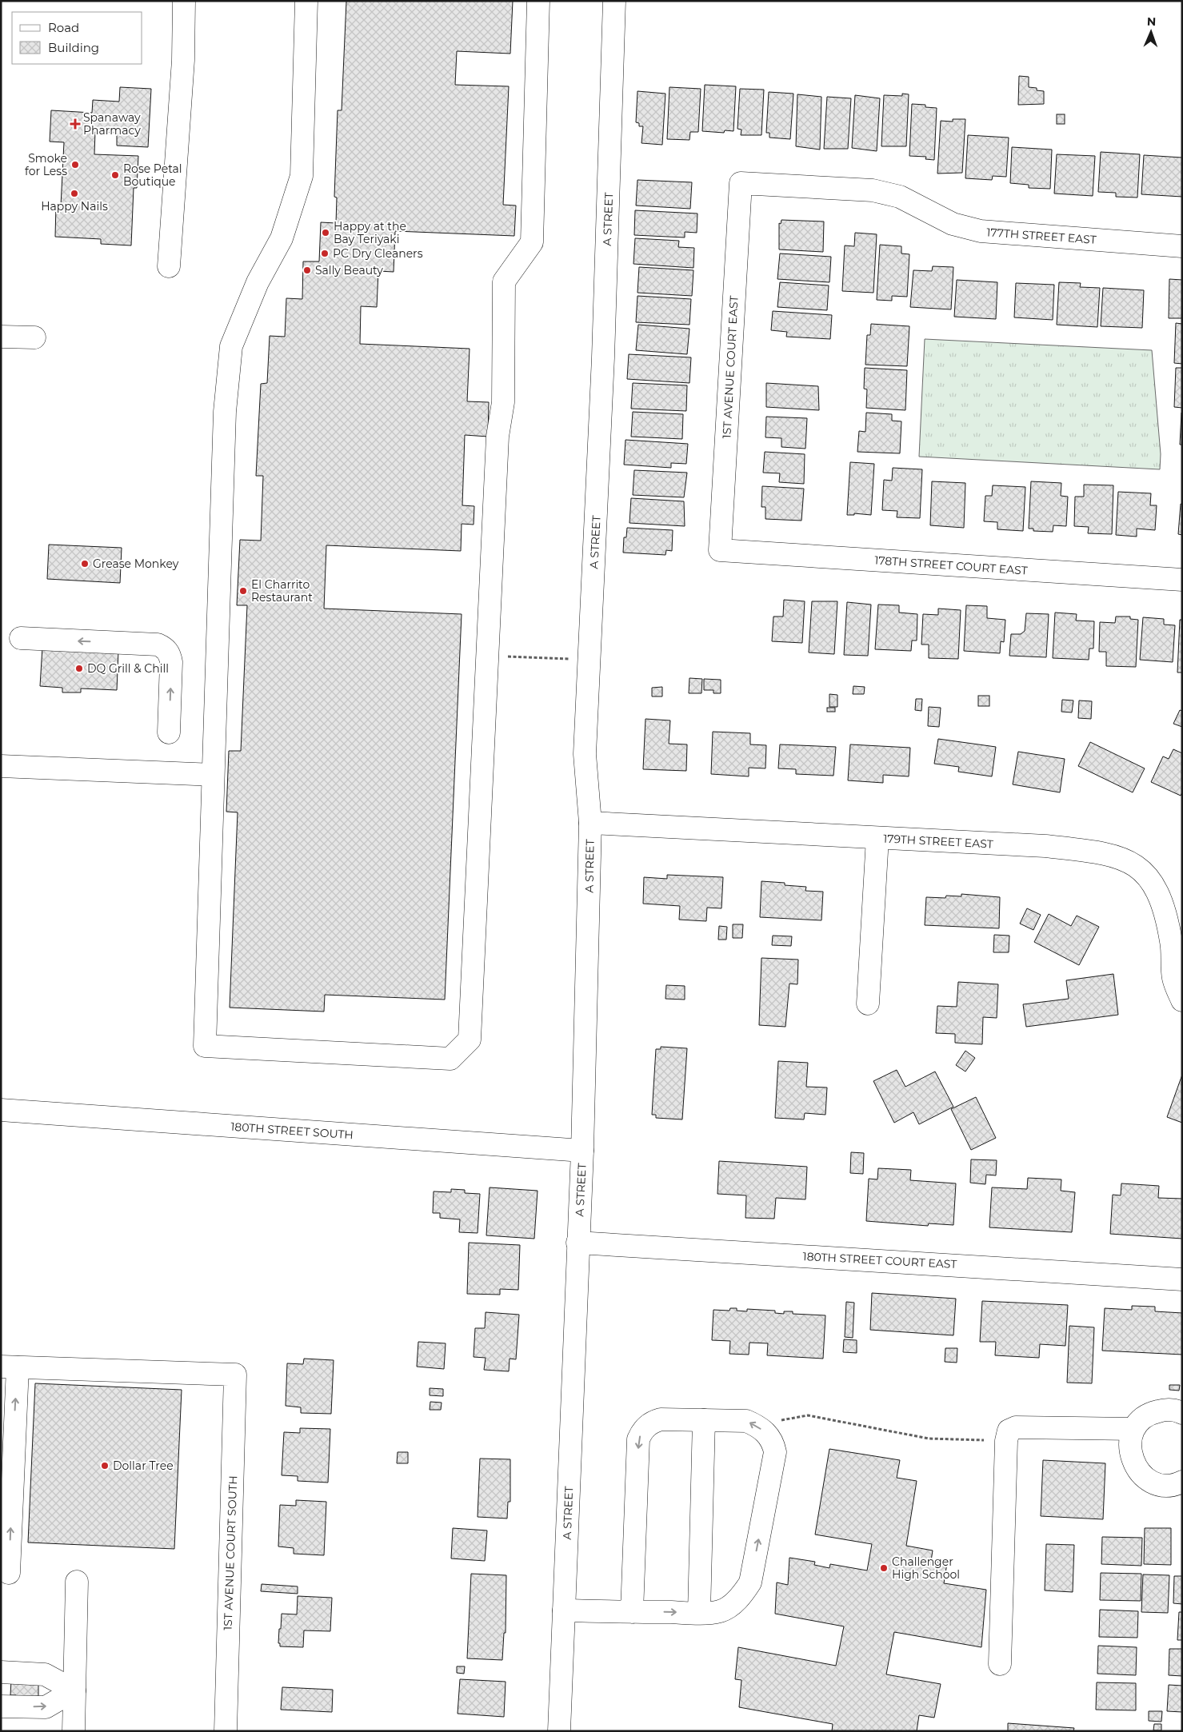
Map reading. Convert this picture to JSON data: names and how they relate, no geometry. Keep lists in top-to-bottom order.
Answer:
{
  "streets": {
    "street": [
      "A STREET",
      "177TH STREET EAST",
      "1ST AVENUE COURT EAST",
      "178TH STREET COURT EAST",
      "179TH STREET EAST",
      "180TH STREET SOUTH",
      "180TH STREET COURT EAST",
      "1ST AVENUE COURT SOUTH"
    ]
  },
  "crossings": [
    ["A STREET", "179TH STREET EAST"],
    ["A STREET", "180TH STREET SOUTH"],
    ["A STREET", "180TH STREET COURT EAST"],
    ["177TH STREET EAST", "1ST AVENUE COURT EAST"],
    ["1ST AVENUE COURT EAST", "178TH STREET COURT EAST"]
  ],
  "places": {
    "health": ["Spanaway Pharmacy"],
    "other": [
      "Smoke for Less",
      "Rose Petal Boutique",
      "Happy Nails",
      "Happy at the Bay Teriyaki",
      "PC Dry Cleaners",
      "Sally Beauty",
      "Grease Monkey",
      "El Charrito Restaurant",
      "DQ Grill & Chill",
      "Dollar Tree",
      "Challenger High School"
    ]
  },
  "legend": ["Road", "Building"],
  "north": "top"
}
